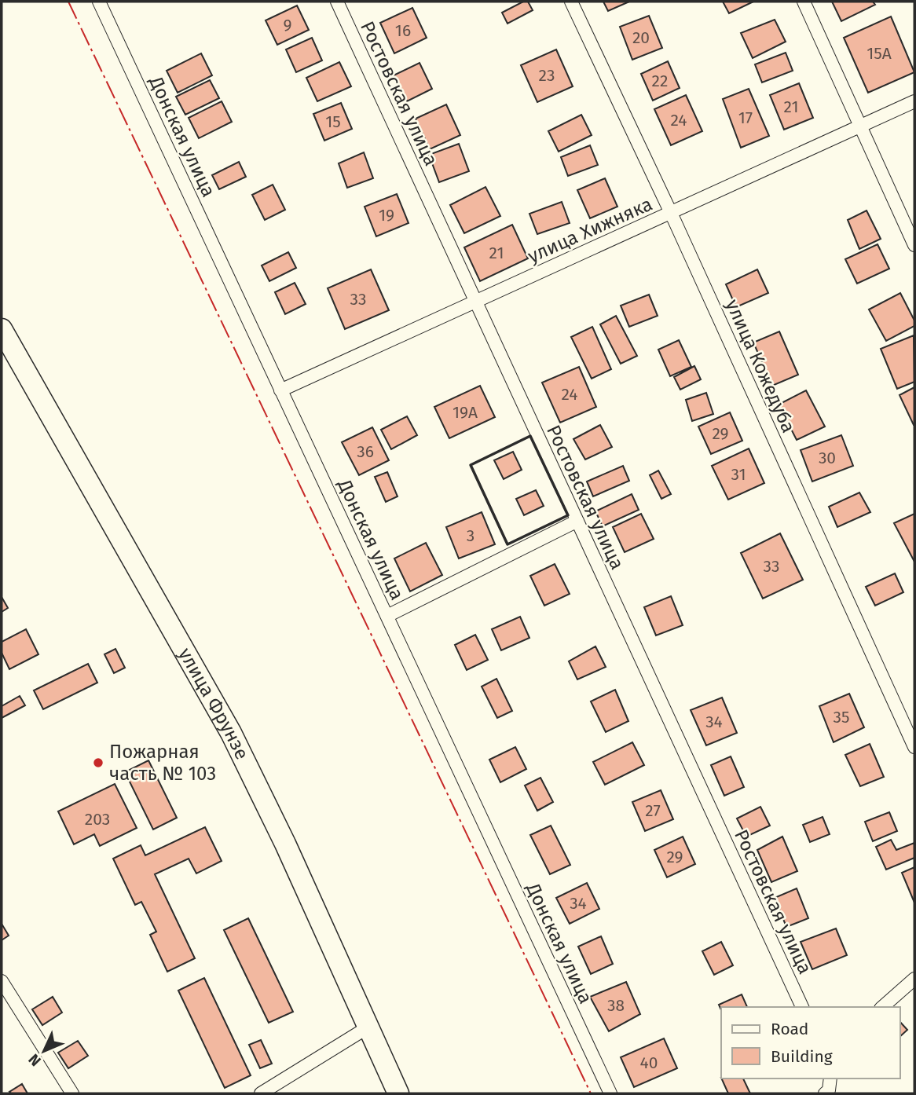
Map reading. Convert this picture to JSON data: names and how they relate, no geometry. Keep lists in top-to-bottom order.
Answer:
{
  "streets": {
    "main road": ["улица Фрунзе"],
    "street": [
      "Ростовская улица",
      "Донская улица",
      "улица Хижняка",
      "улица Кожедуба"
    ]
  },
  "crossings": [
    ["Ростовская улица", "улица Хижняка"],
    ["Донская улица", "улица Хижняка"],
    ["улица Хижняка", "улица Кожедуба"]
  ],
  "places": ["Пожарная часть № 103"],
  "house_numbers": [
    "9",
    "16",
    "20",
    "15А",
    "23",
    "22",
    "21",
    "17",
    "24",
    "15",
    "19",
    "21",
    "33",
    "24",
    "19А",
    "29",
    "36",
    "30",
    "31",
    "3",
    "33",
    "35",
    "34",
    "27",
    "203",
    "29",
    "34",
    "38",
    "40"
  ],
  "legend": ["Road", "Building"],
  "north": "bottom left"
}
